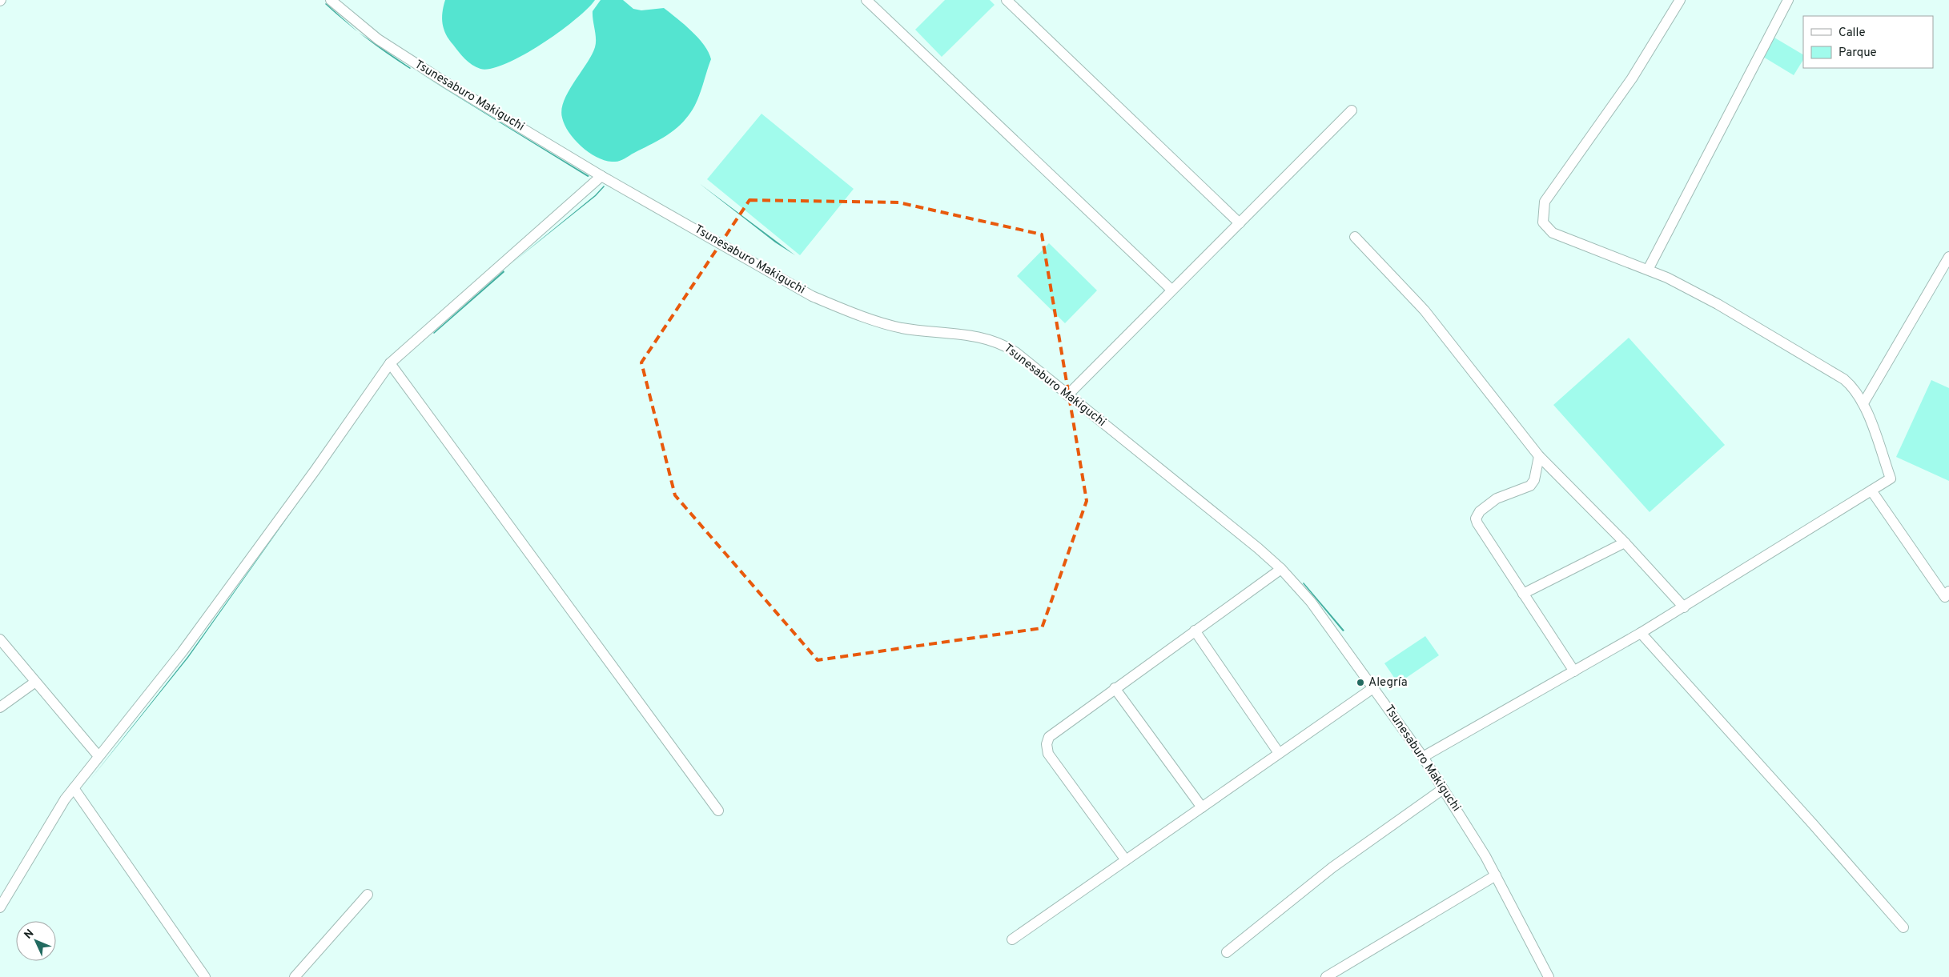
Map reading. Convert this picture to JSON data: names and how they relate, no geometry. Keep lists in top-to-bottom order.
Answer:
{
  "streets": {
    "street": ["Tsunesaburo Makiguchi"]
  },
  "places": ["Alegría"],
  "legend": ["Calle", "Parque"],
  "north": "top left"
}
